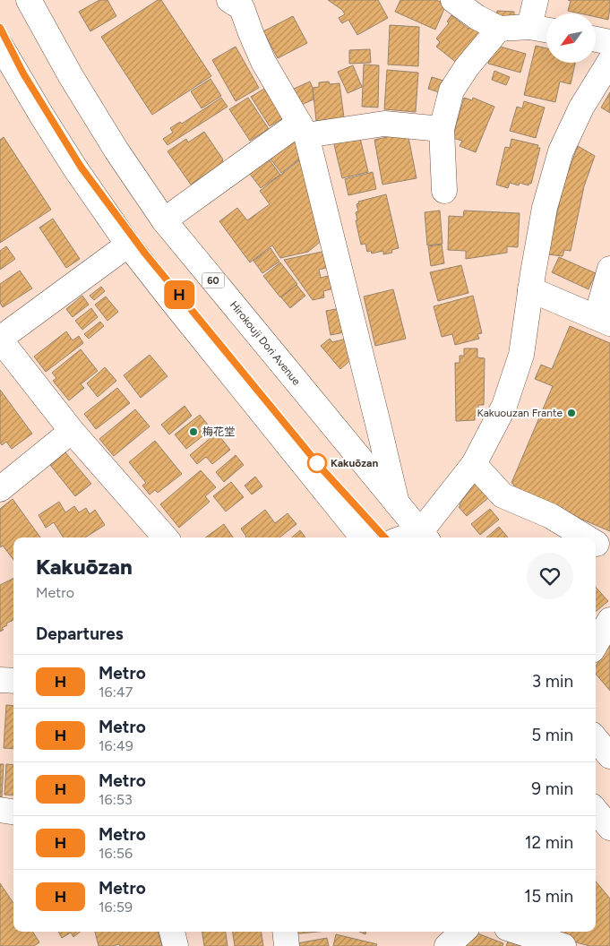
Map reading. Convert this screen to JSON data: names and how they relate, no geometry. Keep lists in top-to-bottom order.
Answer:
{
  "streets": {
    "street": ["60", "Hirokouji Dori Avenue"]
  },
  "places": ["Kakuouzan Frante", "梅花堂", "Kakuōzan"],
  "lines": ["metro line H"],
  "north": "bottom left",
  "page": {
    "on_map": "H",
    "heading": [
      ["Kakuōzan", "Metro"],
      "Departures"
    ],
    "list": [
      {
        "mark": "H",
        "name": "Metro",
        "note": "16:47",
        "value": "3 min"
      },
      {
        "mark": "H",
        "name": "Metro",
        "note": "16:49",
        "value": "5 min"
      },
      {
        "mark": "H",
        "name": "Metro",
        "note": "16:53",
        "value": "9 min"
      },
      {
        "mark": "H",
        "name": "Metro",
        "note": "16:56",
        "value": "12 min"
      },
      {
        "mark": "H",
        "name": "Metro",
        "note": "16:59",
        "value": "15 min"
      }
    ]
  }
}
